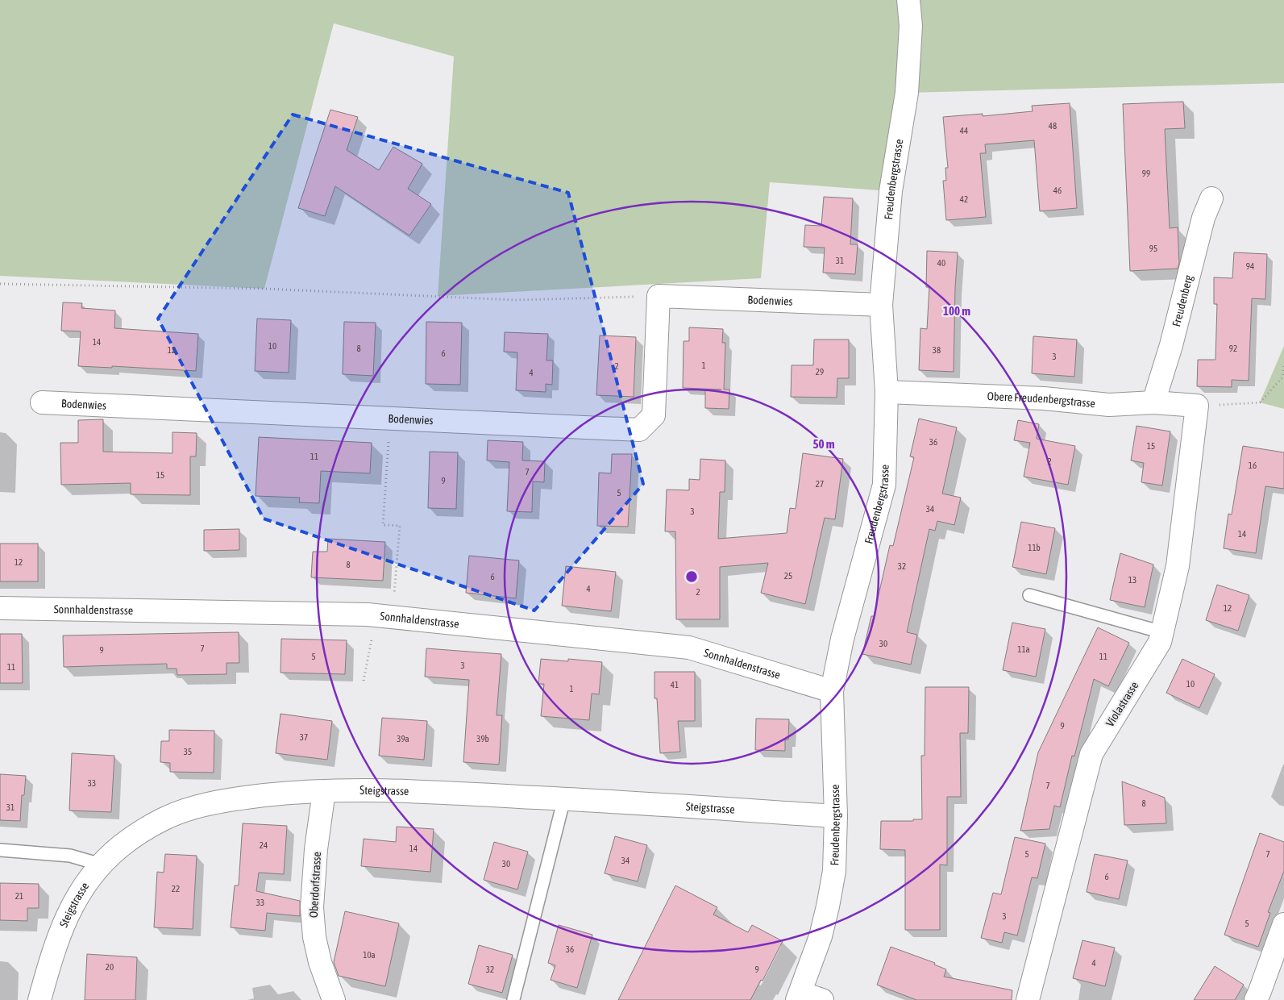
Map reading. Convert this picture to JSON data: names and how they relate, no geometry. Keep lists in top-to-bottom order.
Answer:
{
  "streets": {
    "street": [
      "Freudenbergstrasse",
      "Bodenwies",
      "Freudenberg",
      "Obere Freudenbergstrasse",
      "Sonnhaldenstrasse",
      "Violastrasse",
      "Steigstrasse",
      "Oberdorfstrasse"
    ]
  },
  "crossings": [
    ["Freudenbergstrasse", "Bodenwies"],
    ["Freudenbergstrasse", "Obere Freudenbergstrasse"],
    ["Freudenbergstrasse", "Sonnhaldenstrasse"],
    ["Freudenbergstrasse", "Steigstrasse"],
    ["Freudenberg", "Obere Freudenbergstrasse"],
    ["Obere Freudenbergstrasse", "Violastrasse"],
    ["Steigstrasse", "Oberdorfstrasse"]
  ],
  "house_numbers": [
    "48",
    "44",
    "99",
    "46",
    "42",
    "95",
    "31",
    "40",
    "94",
    "14",
    "10",
    "8",
    "92",
    "12",
    "38",
    "6",
    "3",
    "1",
    "2",
    "29",
    "4",
    "36",
    "15",
    "11",
    "2",
    "16",
    "7",
    "15",
    "9",
    "27",
    "5",
    "34",
    "3",
    "14",
    "11b",
    "12",
    "8",
    "32",
    "25",
    "6",
    "13",
    "4",
    "2",
    "12",
    "30",
    "7",
    "11a",
    "9",
    "5",
    "11",
    "3",
    "11",
    "10",
    "41",
    "1",
    "9",
    "37",
    "39a",
    "39b",
    "35",
    "33",
    "7",
    "8",
    "31",
    "24",
    "14",
    "5",
    "7",
    "34",
    "30",
    "6",
    "22",
    "21",
    "33",
    "3",
    "5",
    "36",
    "10a",
    "4",
    "20",
    "32",
    "9"
  ],
  "rings": ["100 m", "50 m"]
}
